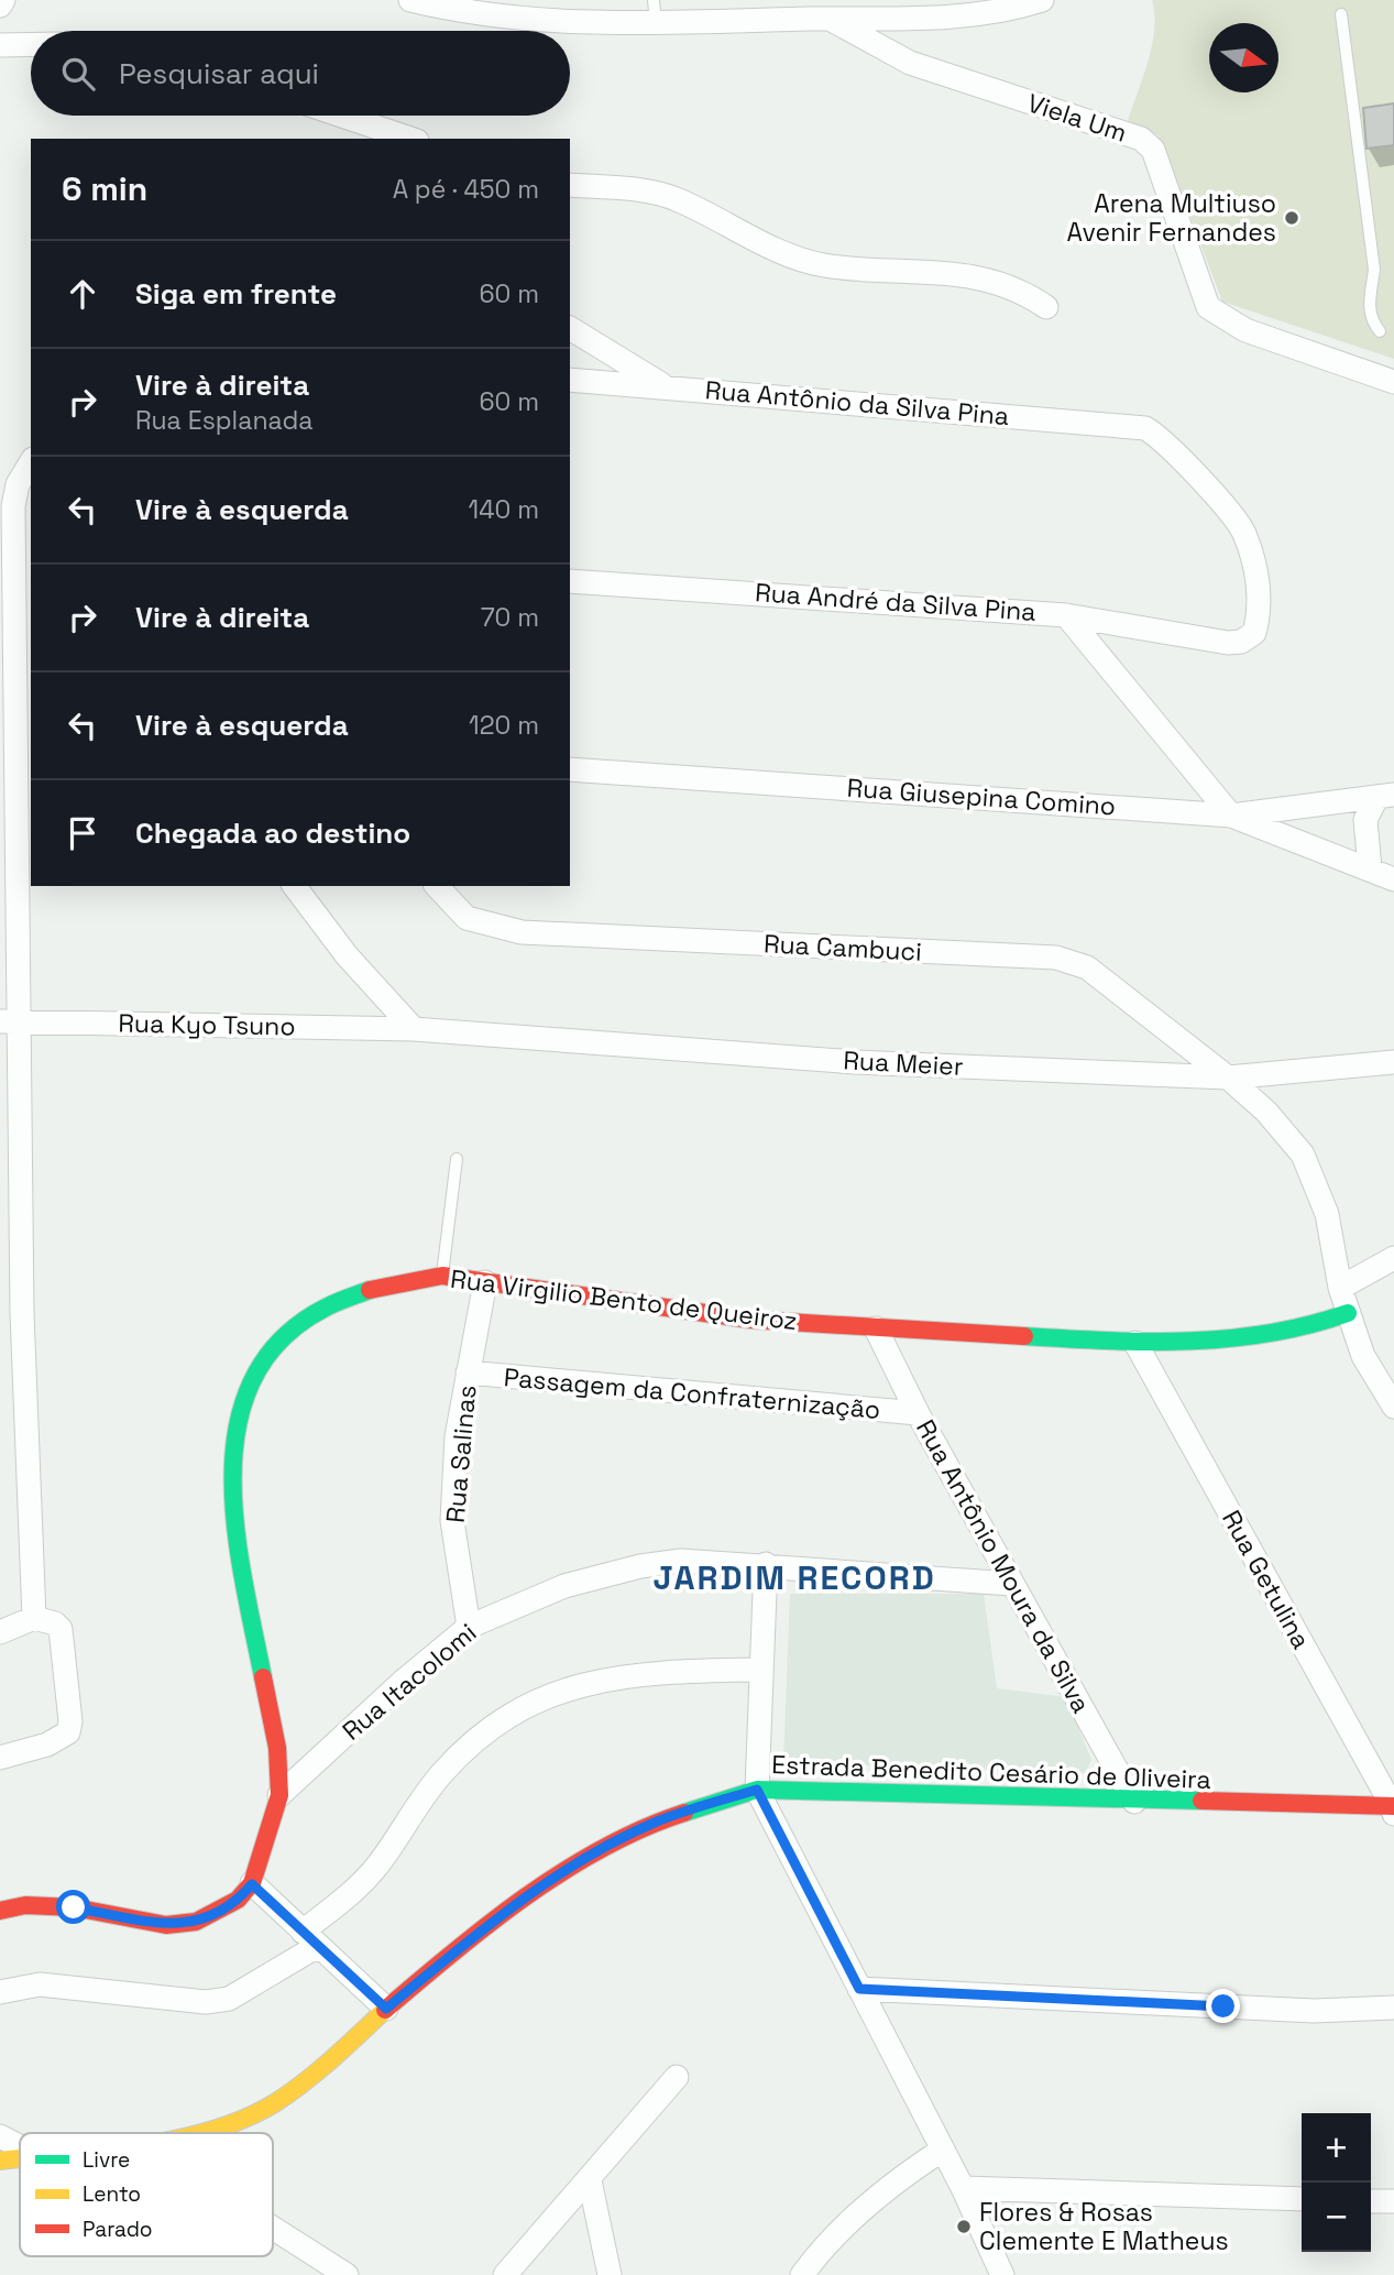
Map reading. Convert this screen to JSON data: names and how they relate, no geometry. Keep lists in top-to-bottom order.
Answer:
{
  "streets": {
    "street": [
      "Viela Um",
      "Rua Antônio da Silva Pina",
      "Rua André da Silva Pina",
      "Rua Giusepina Comino",
      "Rua Cambuci",
      "Rua Kyo Tsuno",
      "Rua Meier",
      "Rua Virgilio Bento de Queiroz",
      "Passagem da Confraternização",
      "Rua Salinas",
      "Rua Antônio Moura da Silva",
      "Rua Getulina",
      "Rua Itacolomi",
      "Estrada Benedito Cesário de Oliveira"
    ]
  },
  "crossings": [
    ["Rua Antônio da Silva Pina", "Rua André da Silva Pina"],
    ["Rua André da Silva Pina", "Rua Giusepina Comino"],
    ["Rua Cambuci", "Rua Meier"],
    ["Rua Cambuci", "Rua Virgilio Bento de Queiroz"],
    ["Rua Kyo Tsuno", "Rua Meier"],
    ["Rua Virgilio Bento de Queiroz", "Rua Salinas"],
    ["Rua Virgilio Bento de Queiroz", "Rua Antônio Moura da Silva"],
    ["Rua Virgilio Bento de Queiroz", "Rua Getulina"],
    ["Rua Virgilio Bento de Queiroz", "Rua Itacolomi"],
    ["Passagem da Confraternização", "Rua Salinas"],
    ["Passagem da Confraternização", "Rua Antônio Moura da Silva"],
    ["Rua Salinas", "Rua Itacolomi"],
    ["Rua Antônio Moura da Silva", "Rua Itacolomi"],
    ["Rua Antônio Moura da Silva", "Estrada Benedito Cesário de Oliveira"],
    ["Rua Getulina", "Estrada Benedito Cesário de Oliveira"]
  ],
  "districts": ["JARDIM RECORD"],
  "places": ["Arena Multiuso Avenir Fernandes", "Flores & Rosas Clemente E Matheus"],
  "legend": ["Livre", "Lento", "Parado"],
  "north": "right",
  "page": {
    "search": "Pesquisar aqui",
    "heading": ["6 min", "A pé · 450 m"],
    "list": [
      ["Siga em frente", "60 m"],
      ["Vire à direita", "Rua Esplanada", "60 m"],
      ["Vire à esquerda", "140 m"],
      ["Vire à direita", "70 m"],
      ["Vire à esquerda", "120 m"],
      "Chegada ao destino"
    ],
    "map_buttons": ["+", "−"]
  }
}
